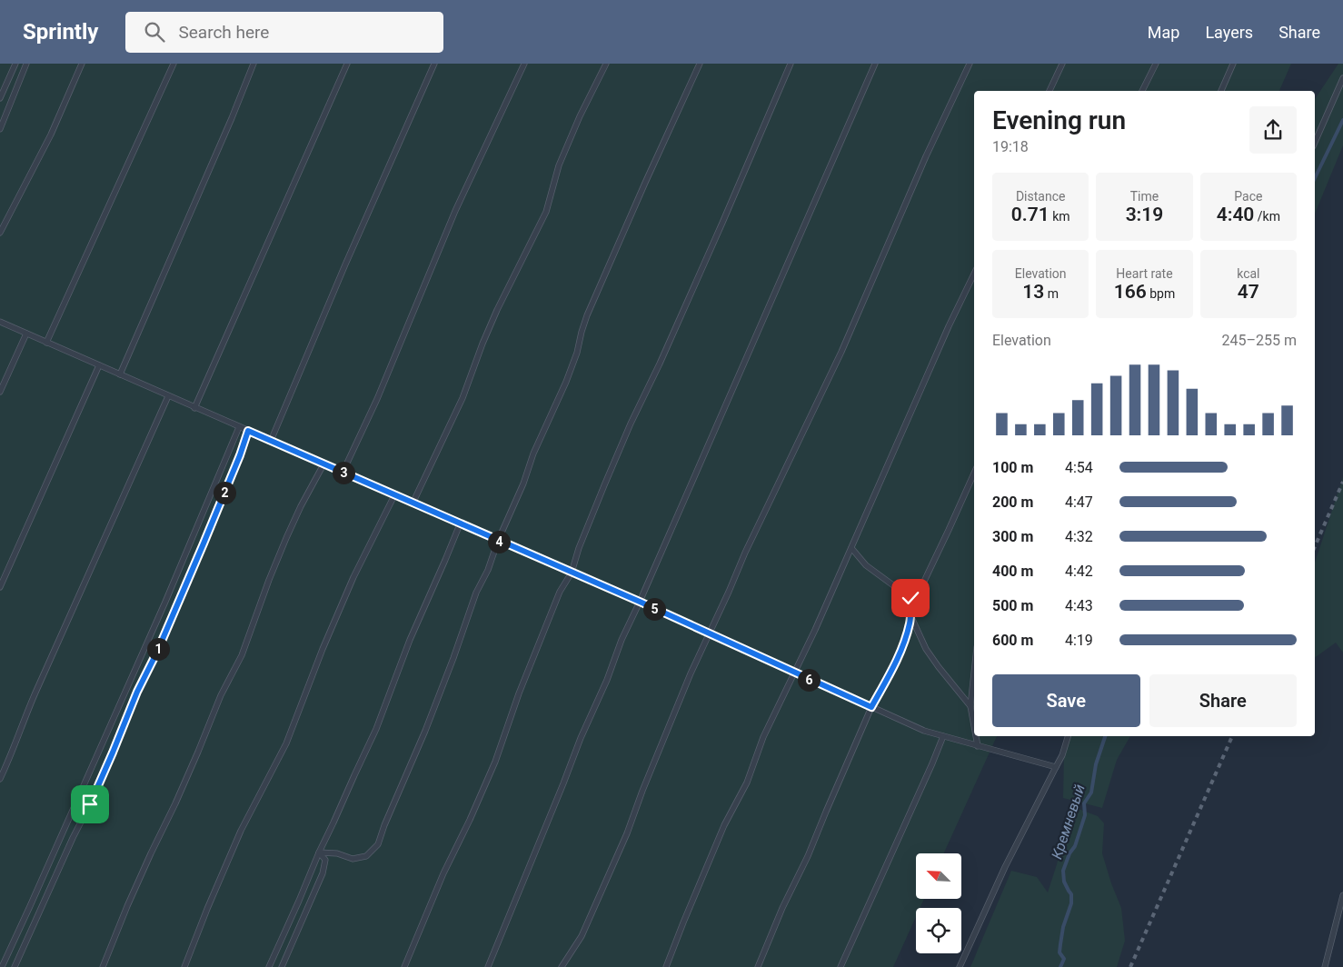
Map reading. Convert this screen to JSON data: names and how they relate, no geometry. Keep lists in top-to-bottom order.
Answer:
{
  "water": ["Кремневый"],
  "north": "top left",
  "page": {
    "header": "Sprintly",
    "search": "Search here",
    "nav": ["Map", "Layers", "Share"],
    "heading": ["Evening run", "19:18"],
    "stats": [
      ["Distance", "0.71 km"],
      ["Time", "3:19"],
      ["Pace", "4:40 /km"],
      ["Elevation", "13 m"],
      ["Heart rate", "166 bpm"],
      ["kcal", "47"]
    ],
    "chart": ["Elevation", "245–255 m"],
    "list": [
      {
        "name": "100 m",
        "note": "4:54"
      },
      {
        "name": "200 m",
        "note": "4:47"
      },
      {
        "name": "300 m",
        "note": "4:32"
      },
      {
        "name": "400 m",
        "note": "4:42"
      },
      {
        "name": "500 m",
        "note": "4:43"
      },
      {
        "name": "600 m",
        "note": "4:19"
      }
    ],
    "pins": [
      "3",
      "2",
      "4",
      "5",
      "1",
      "6"
    ],
    "buttons": ["Save", "Share"]
  }
}
